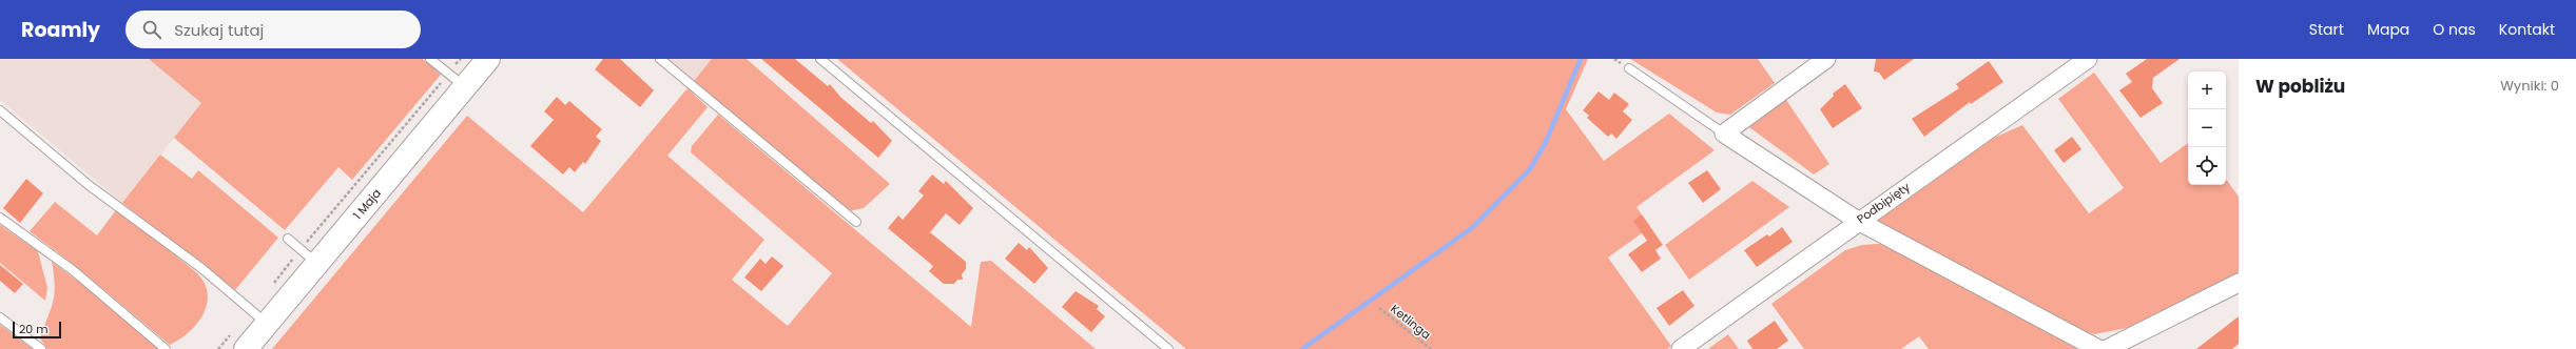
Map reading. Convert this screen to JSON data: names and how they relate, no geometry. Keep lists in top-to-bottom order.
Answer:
{
  "streets": {
    "main road": ["1 Maja"],
    "street": ["Podbipięty"],
    "path": ["Ketlinga"]
  },
  "scale_bar": "20 m",
  "page": {
    "header": "Roamly",
    "search": "Szukaj tutaj",
    "nav": [
      "Start",
      "Mapa",
      "O nas",
      "Kontakt"
    ],
    "heading": ["W pobliżu", "Wyniki: 0"],
    "map_buttons": ["+", "−"],
    "scale": "20 m"
  }
}
